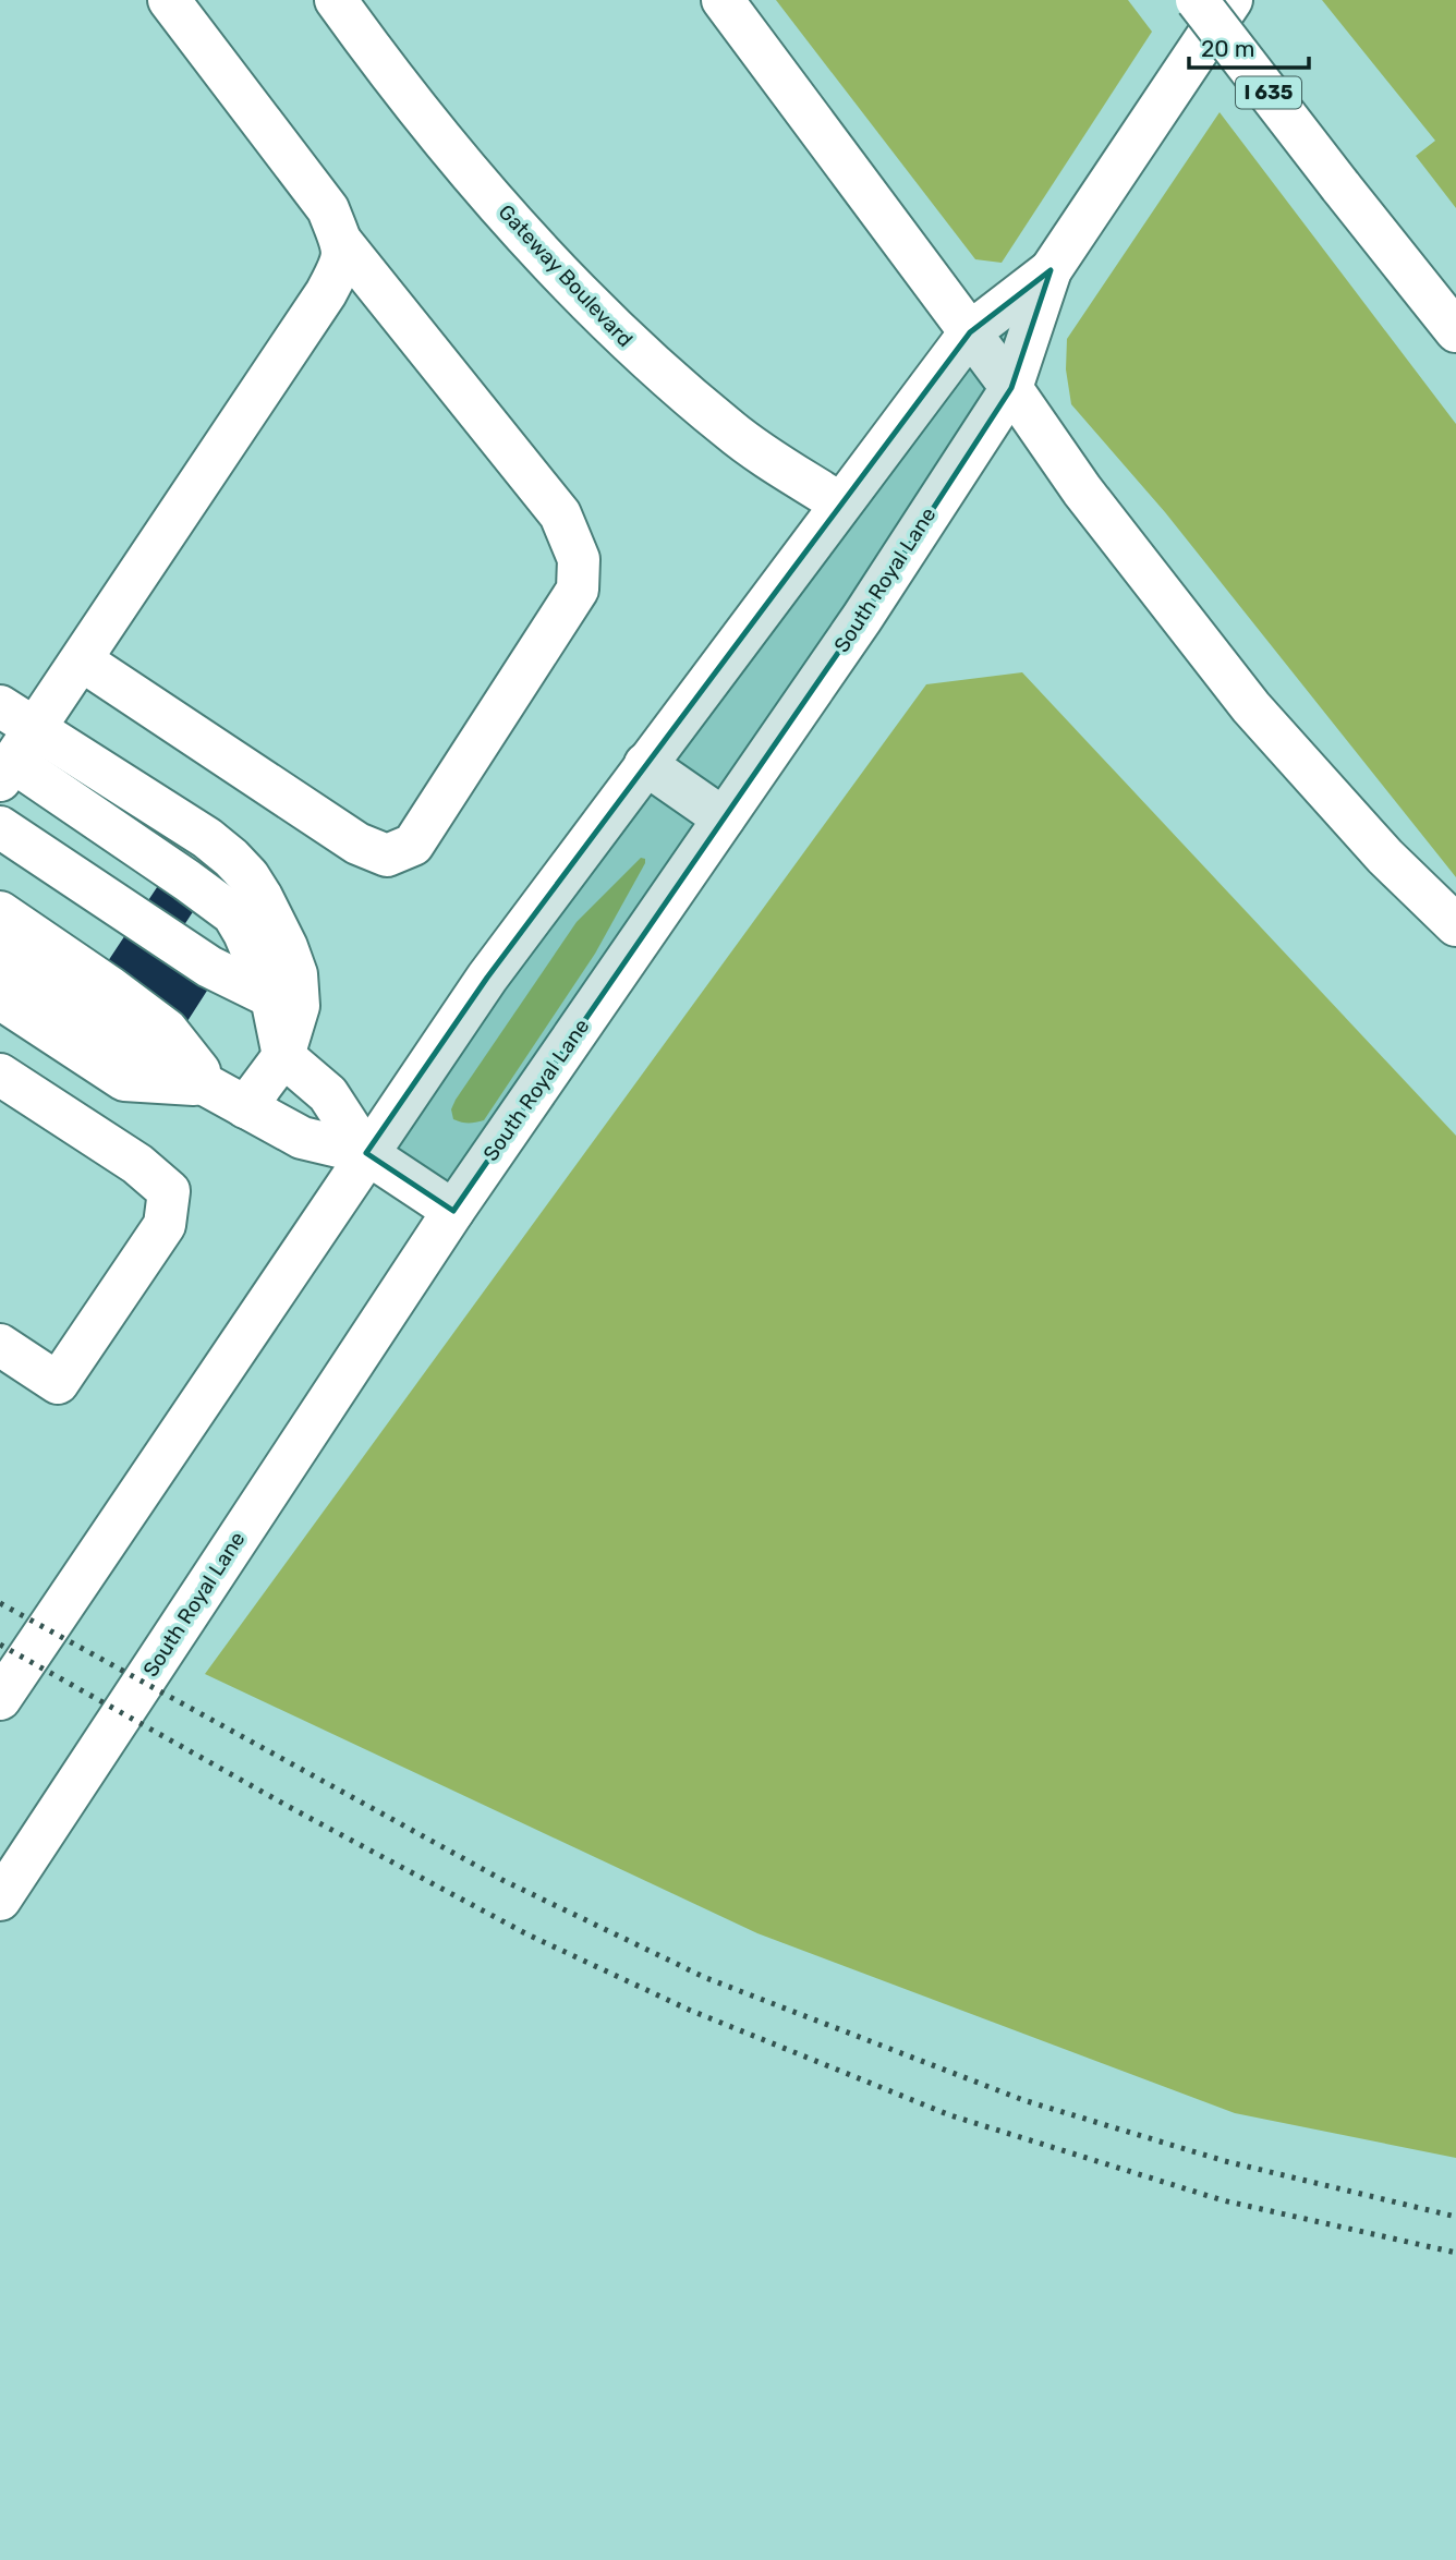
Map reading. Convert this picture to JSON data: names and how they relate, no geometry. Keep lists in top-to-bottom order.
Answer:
{
  "streets": {
    "main road": ["I 635", "Gateway Boulevard", "South Royal Lane"]
  },
  "crossings": [
    ["Gateway Boulevard", "South Royal Lane"]
  ],
  "scale_bar": "20 m"
}
